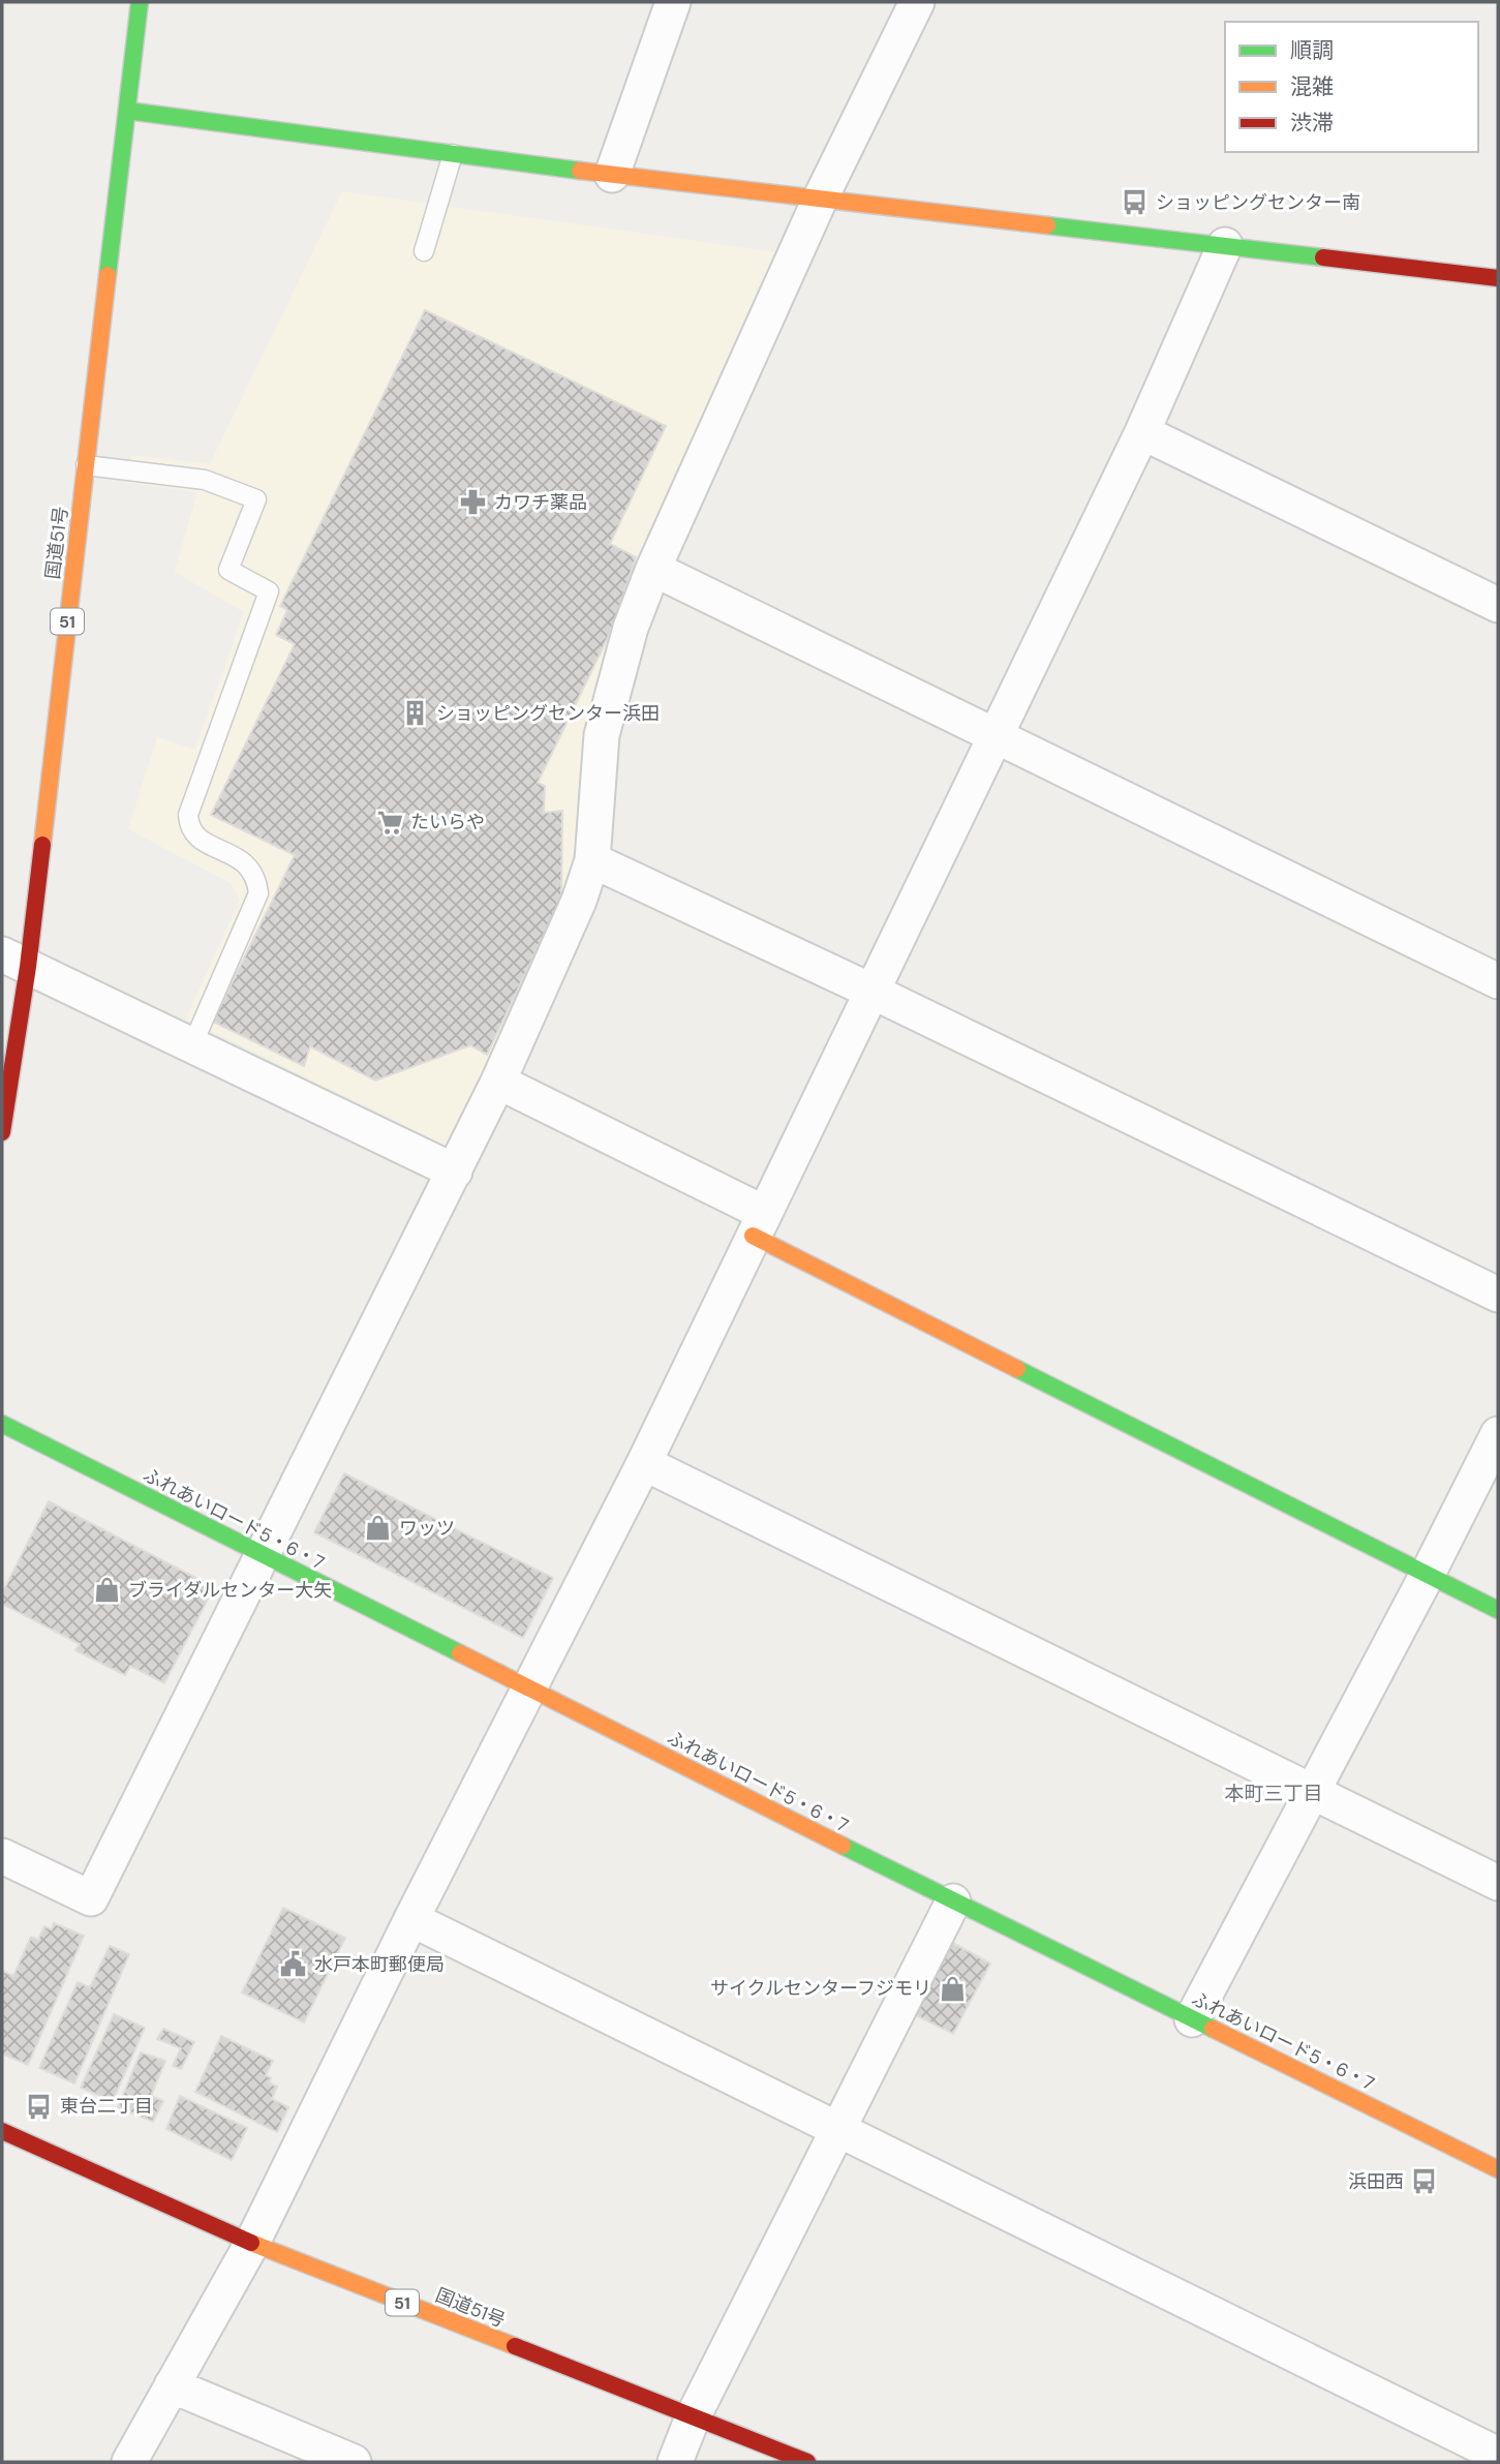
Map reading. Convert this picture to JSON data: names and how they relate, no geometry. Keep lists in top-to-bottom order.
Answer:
{
  "streets": {
    "main road": ["国道51号", "51", "ふれあいロード5・6・7"]
  },
  "districts": ["本町三丁目"],
  "places": {
    "bus stop": ["ショッピングセンター南", "東台二丁目", "浜田西"],
    "pharmacy": ["カワチ薬品"],
    "building": ["ショッピングセンター浜田"],
    "supermarket": ["たいらや"],
    "shop": ["ワッツ", "ブライダルセンター大矢", "サイクルセンターフジモリ"],
    "public building": ["水戸本町郵便局"]
  },
  "legend": ["順調", "混雑", "渋滞"]
}
